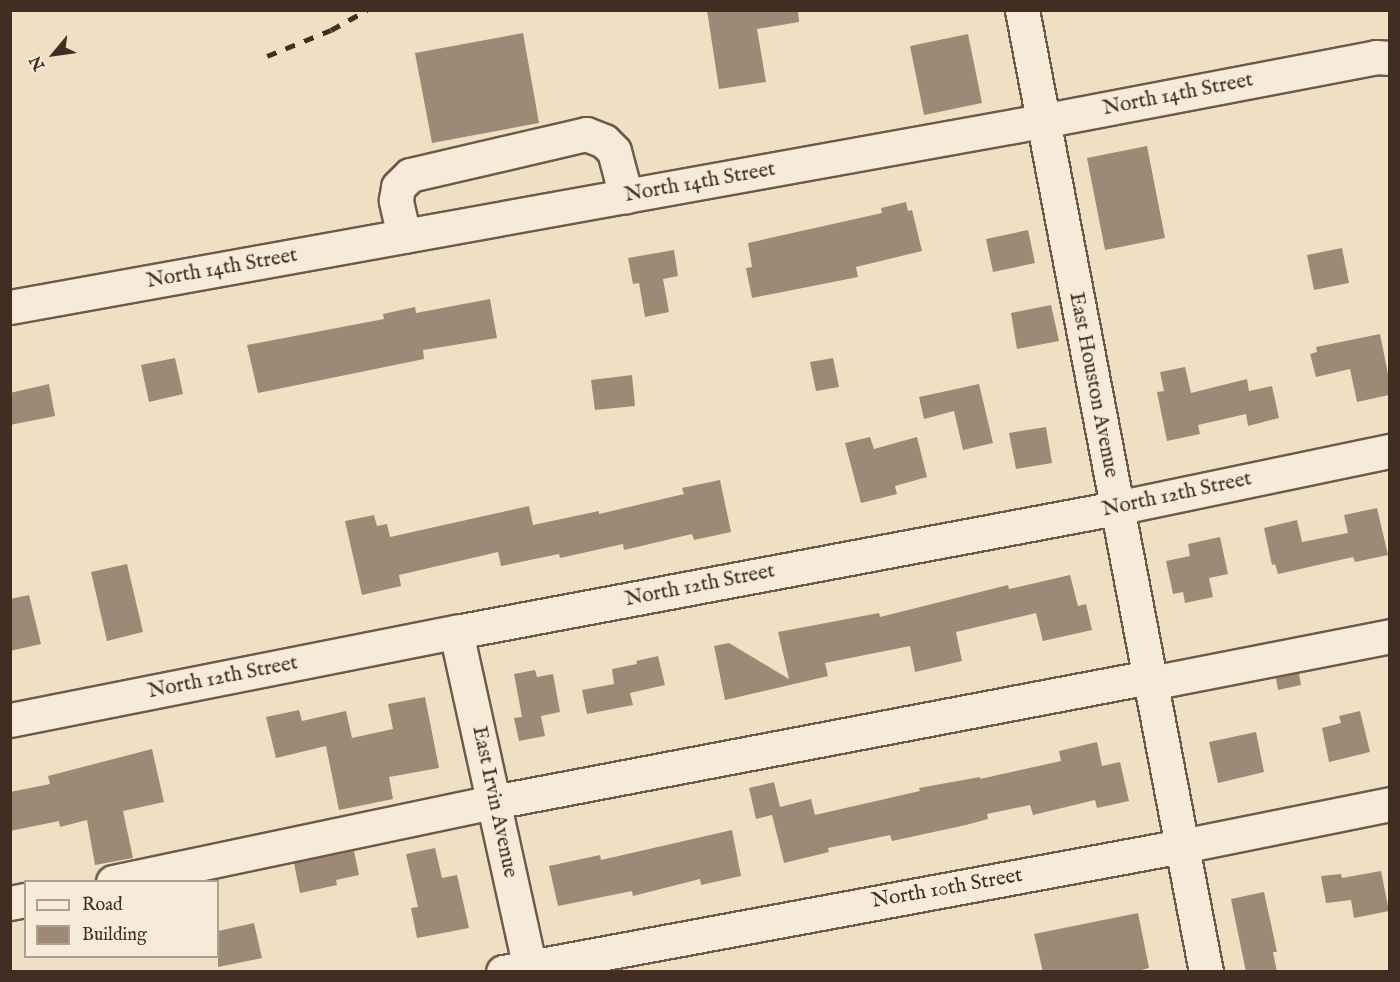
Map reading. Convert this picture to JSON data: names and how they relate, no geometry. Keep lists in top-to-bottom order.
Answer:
{
  "streets": {
    "street": [
      "North 14th Street",
      "East Houston Avenue",
      "North 12th Street",
      "East Irvin Avenue",
      "North 10th Street"
    ]
  },
  "crossings": [
    ["North 14th Street", "East Houston Avenue"],
    ["East Houston Avenue", "North 12th Street"],
    ["East Houston Avenue", "North 10th Street"],
    ["North 12th Street", "East Irvin Avenue"],
    ["East Irvin Avenue", "North 10th Street"]
  ],
  "legend": ["Road", "Building"],
  "north": "bottom left"
}
